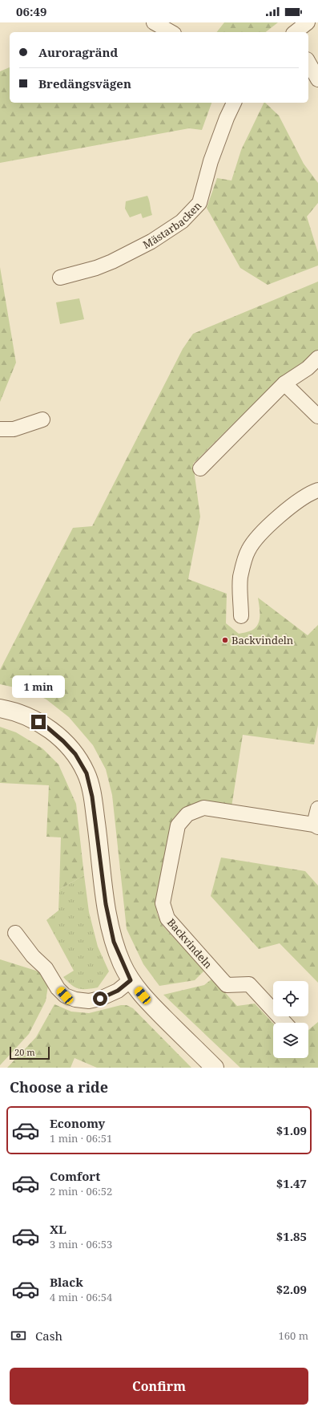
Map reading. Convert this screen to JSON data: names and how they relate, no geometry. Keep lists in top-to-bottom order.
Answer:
{
  "streets": {
    "street": ["Mästarbacken", "Backvindeln"]
  },
  "places": ["Backvindeln"],
  "scale_bar": "20 m",
  "page": {
    "status": "06:49",
    "banner": ["Auroragränd", "Bredängsvägen"],
    "bubble": "1 min",
    "scale": "20 m",
    "heading": "Choose a ride",
    "list": [
      {
        "name": "Economy",
        "note": "1 min · 06:51",
        "value": "$1.09"
      },
      {
        "name": "Comfort",
        "note": "2 min · 06:52",
        "value": "$1.47"
      },
      {
        "name": "XL",
        "note": "3 min · 06:53",
        "value": "$1.85"
      },
      {
        "name": "Black",
        "note": "4 min · 06:54",
        "value": "$2.09"
      }
    ],
    "pay": ["Cash", "160 m"],
    "buttons": "Confirm"
  }
}
